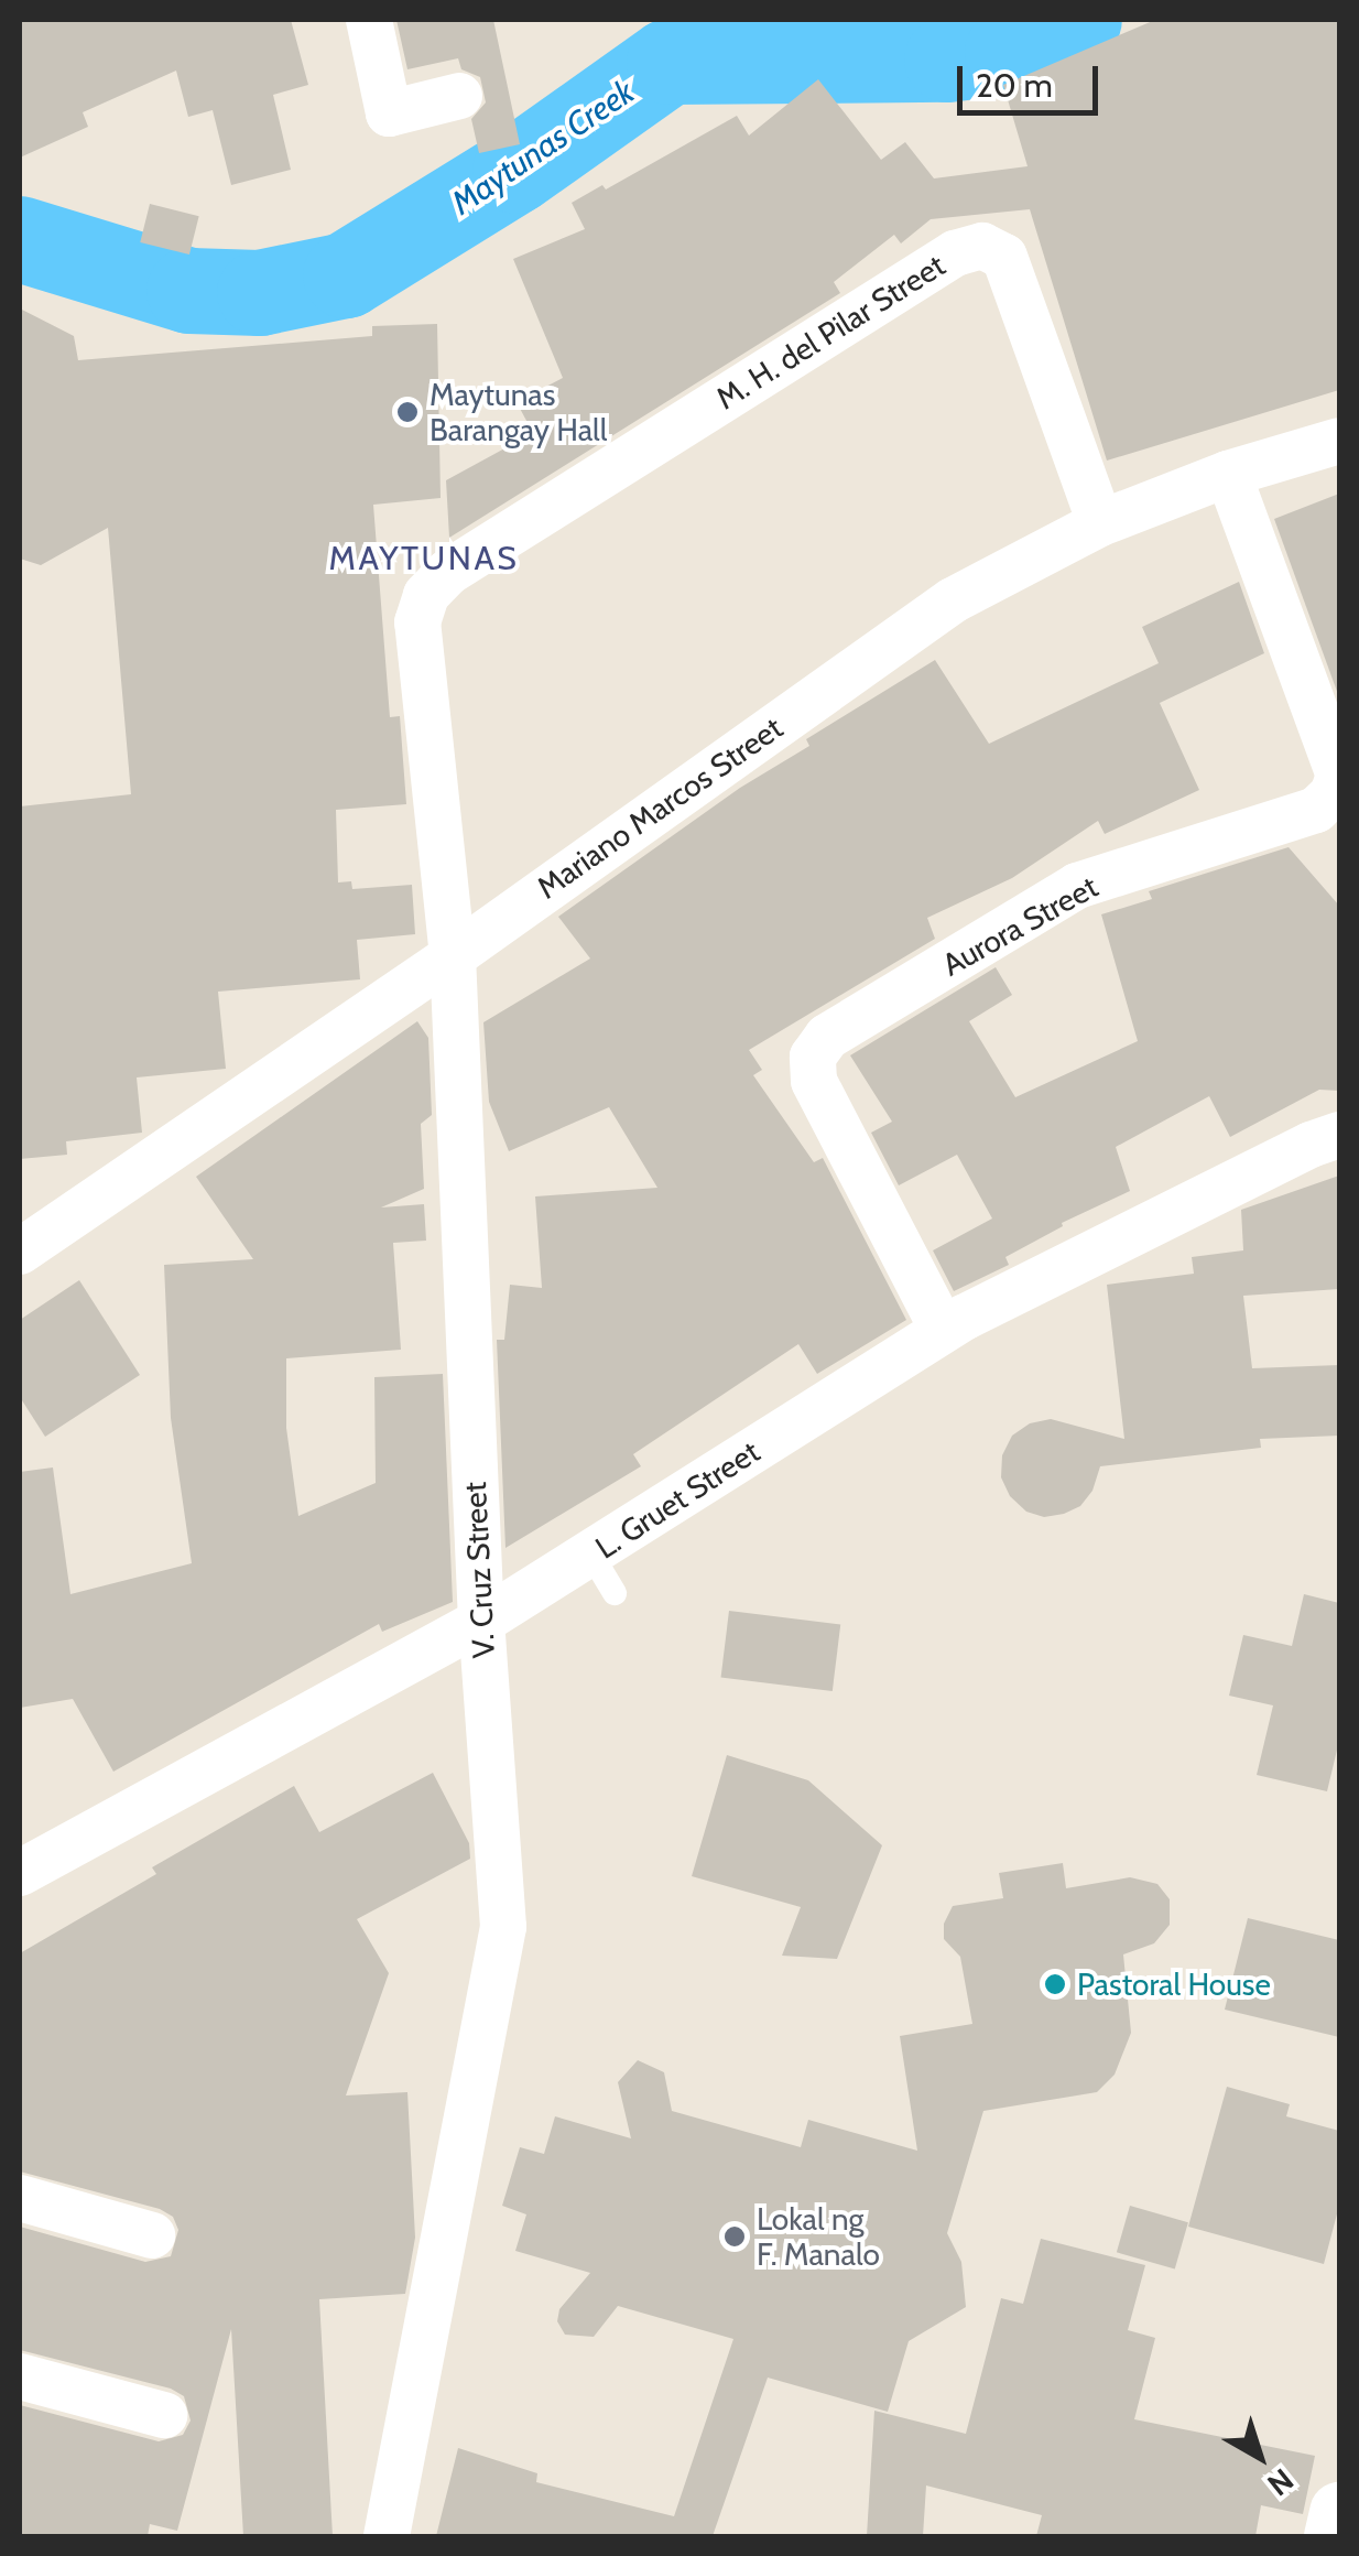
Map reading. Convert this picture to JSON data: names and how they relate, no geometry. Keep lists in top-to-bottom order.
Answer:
{
  "streets": {
    "street": [
      "M. H. del Pilar Street",
      "Mariano Marcos Street",
      "Aurora Street",
      "L. Gruet Street",
      "V. Cruz Street"
    ]
  },
  "crossings": [
    ["M. H. del Pilar Street", "Mariano Marcos Street"],
    ["M. H. del Pilar Street", "V. Cruz Street"],
    ["Mariano Marcos Street", "Aurora Street"],
    ["Mariano Marcos Street", "V. Cruz Street"],
    ["Aurora Street", "L. Gruet Street"],
    ["L. Gruet Street", "V. Cruz Street"]
  ],
  "districts": ["MAYTUNAS"],
  "water": ["Maytunas Creek"],
  "places": ["Maytunas Barangay Hall", "Pastoral House", "Lokal ng F. Manalo"],
  "scale_bar": "20 m",
  "north": "bottom right"
}
